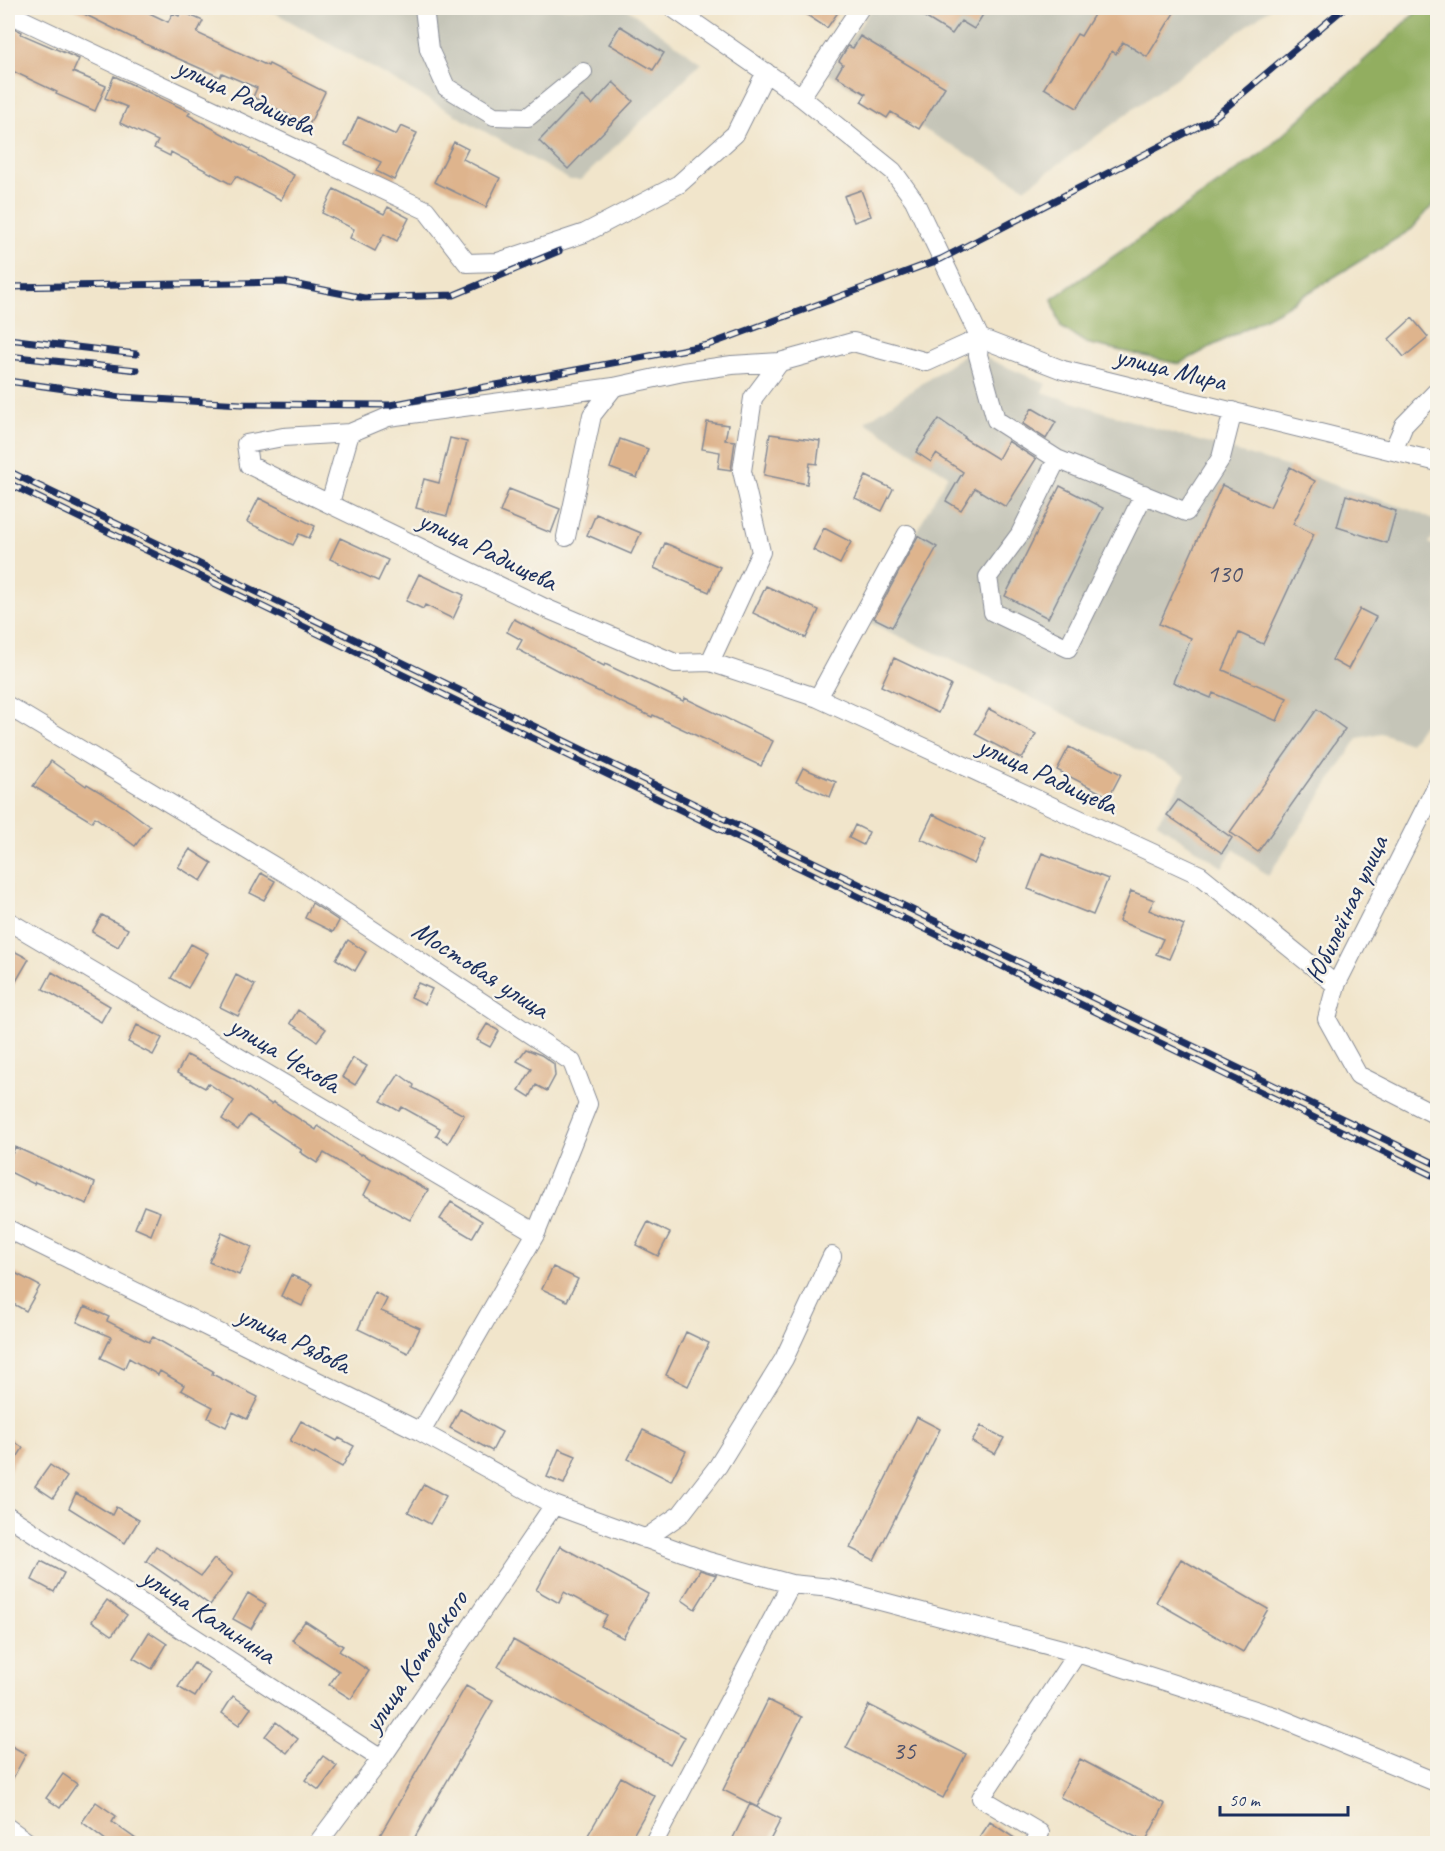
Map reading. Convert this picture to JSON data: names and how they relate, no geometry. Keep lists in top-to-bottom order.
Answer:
{
  "streets": {
    "street": [
      "улица Радищева",
      "улица Мира",
      "Юбилейная улица",
      "Мостовая улица",
      "улица Чехова",
      "улица Рябова",
      "улица Калинина",
      "улица Котовского"
    ]
  },
  "crossings": [
    ["улица Радищева", "Юбилейная улица"],
    ["Мостовая улица", "улица Чехова"],
    ["Мостовая улица", "улица Рябова"],
    ["улица Рябова", "улица Котовского"],
    ["улица Калинина", "улица Котовского"]
  ],
  "house_numbers": ["130", "35"],
  "scale_bar": "50 m"
}
